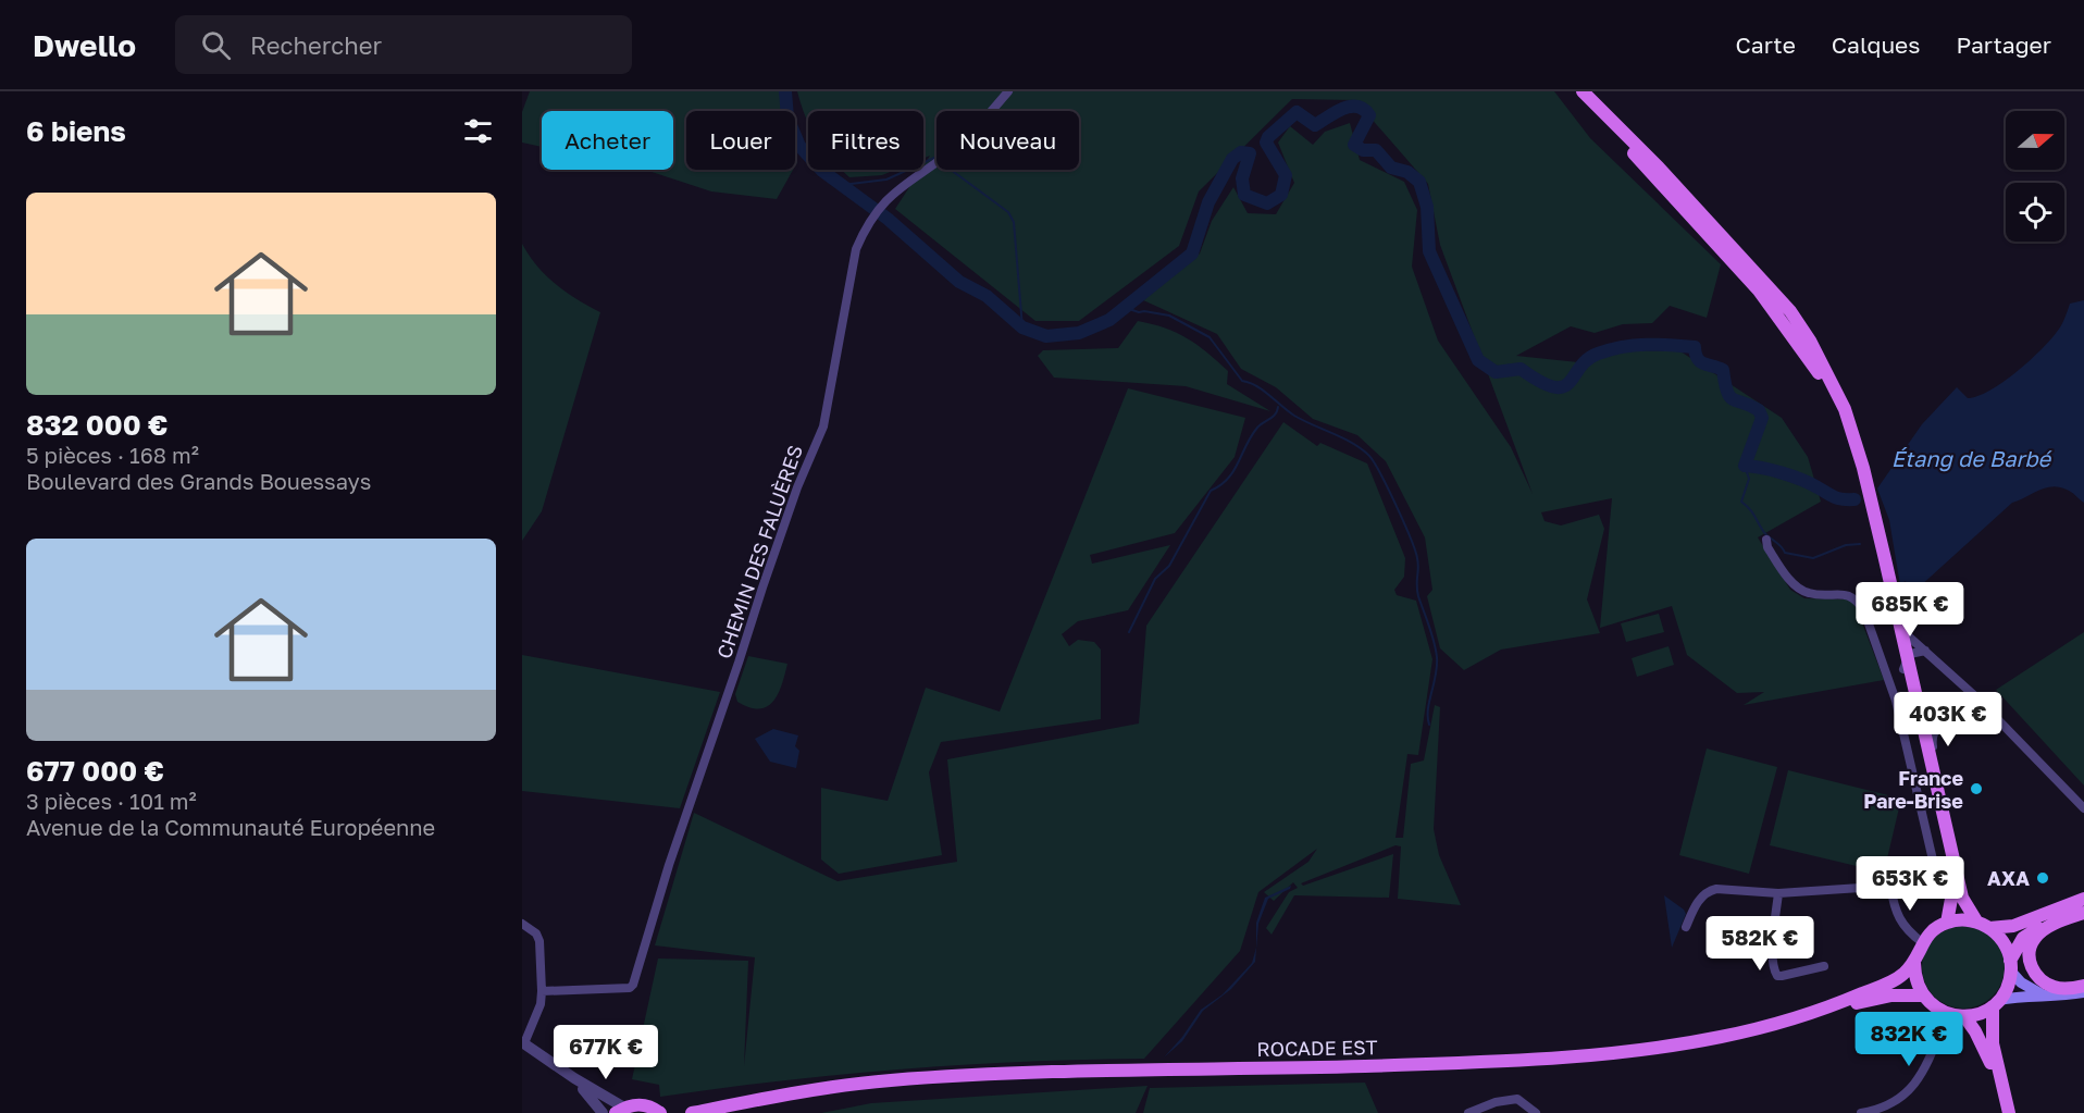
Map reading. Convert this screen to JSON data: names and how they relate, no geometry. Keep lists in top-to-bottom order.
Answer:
{
  "streets": {
    "main road": ["ROCADE EST"],
    "street": ["CHEMIN DES FALUÈRES"]
  },
  "water": ["Étang de Barbé"],
  "places": ["France Pare-Brise", "AXA"],
  "north": "right",
  "page": {
    "header": "Dwello",
    "search": "Rechercher",
    "nav": ["Carte", "Calques", "Partager"],
    "heading": "6 biens",
    "chip": [
      "Acheter",
      "Louer",
      "Filtres",
      "Nouveau"
    ],
    "list": [
      {
        "name": "832 000 €",
        "note": "5 pièces · 168 m² · Boulevard des Grands Bouessays"
      },
      {
        "name": "677 000 €",
        "note": "3 pièces · 101 m² · Avenue de la Communauté Européenne"
      }
    ],
    "price": [
      "685K €",
      "403K €",
      "653K €",
      "582K €",
      "832K €",
      "677K €"
    ]
  }
}
